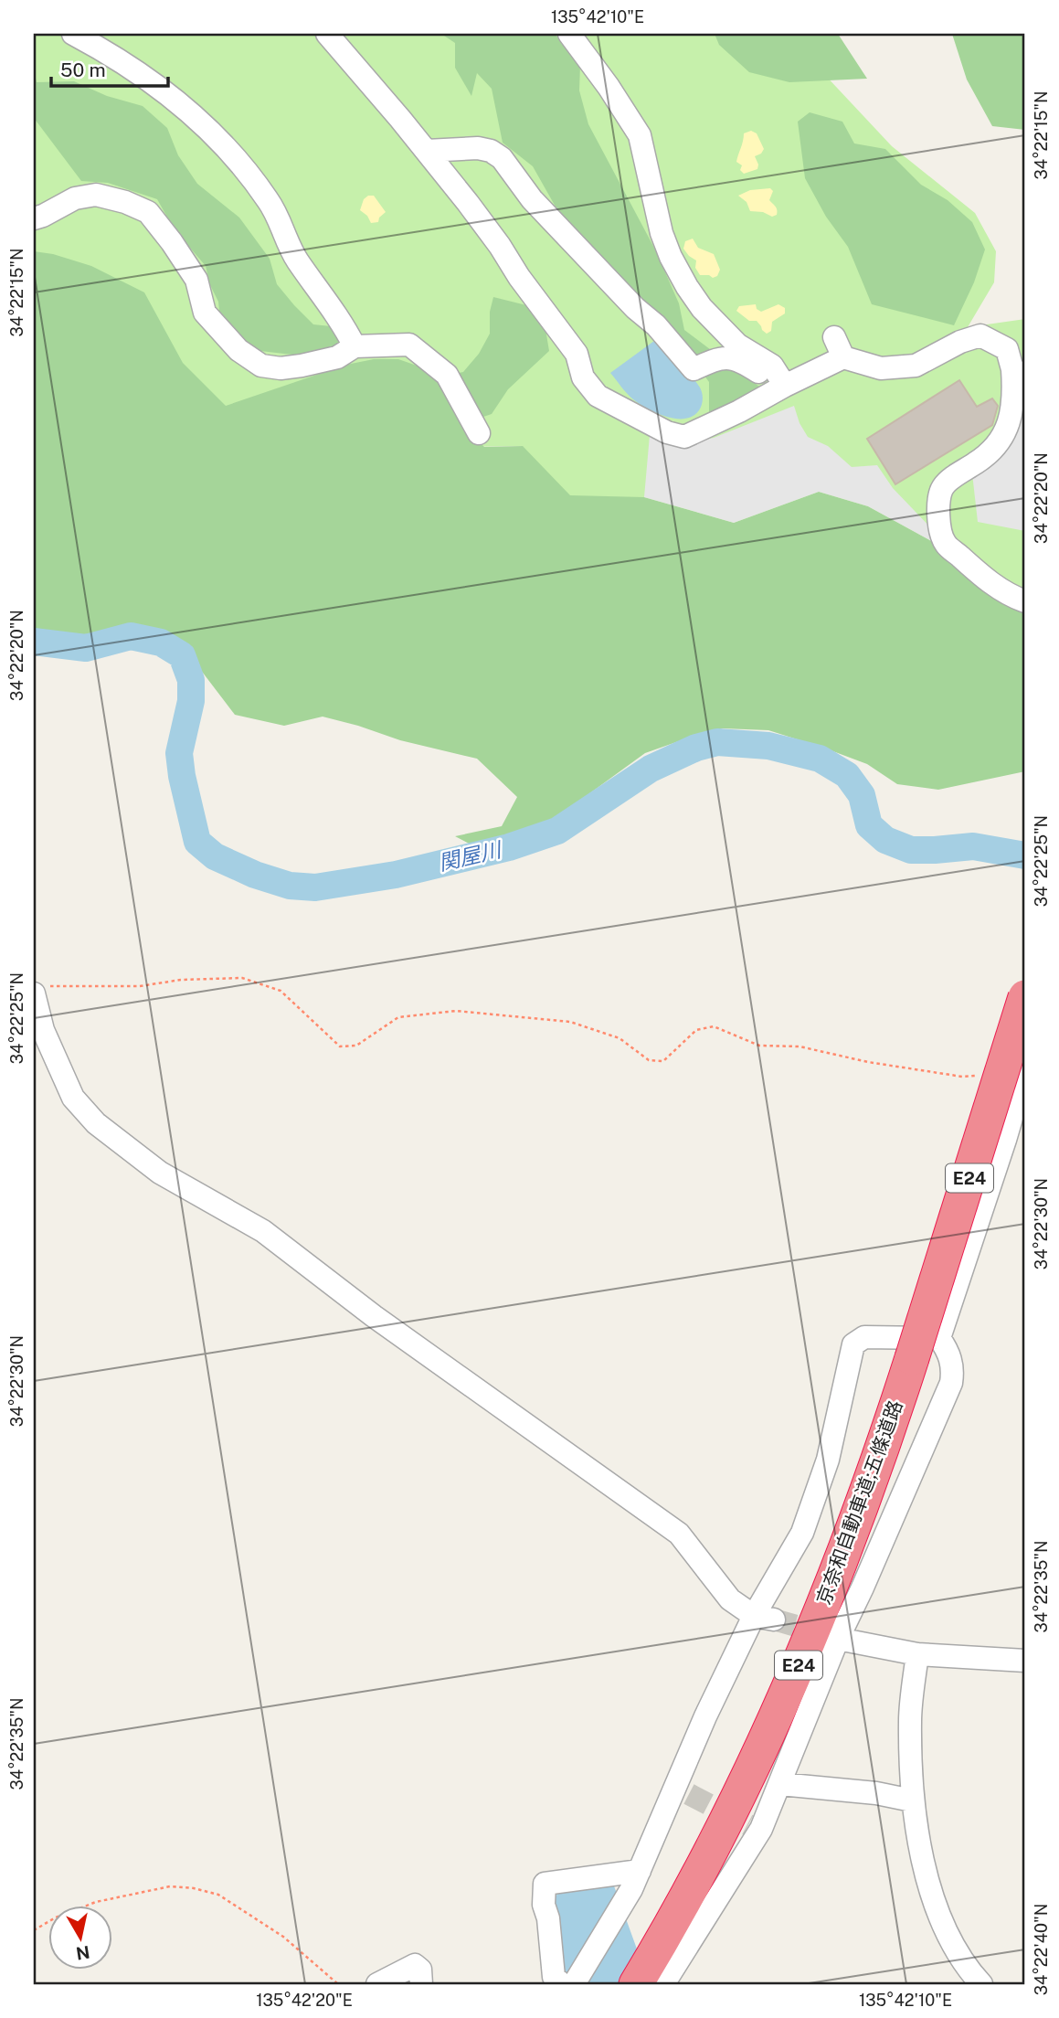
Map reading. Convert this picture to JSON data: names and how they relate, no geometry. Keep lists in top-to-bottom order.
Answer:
{
  "streets": {
    "highway": ["E24", "京奈和自動車道;五條道路"]
  },
  "water": ["関屋川"],
  "scale_bar": "50 m",
  "north": "bottom",
  "coordinates": [
    "135°42'10\"E",
    "34°22'15\"N",
    "34°22'20\"N",
    "34°22'25\"N",
    "34°22'30\"N",
    "34°22'35\"N",
    "34°22'40\"N",
    "135°42'20\"E"
  ]
}
